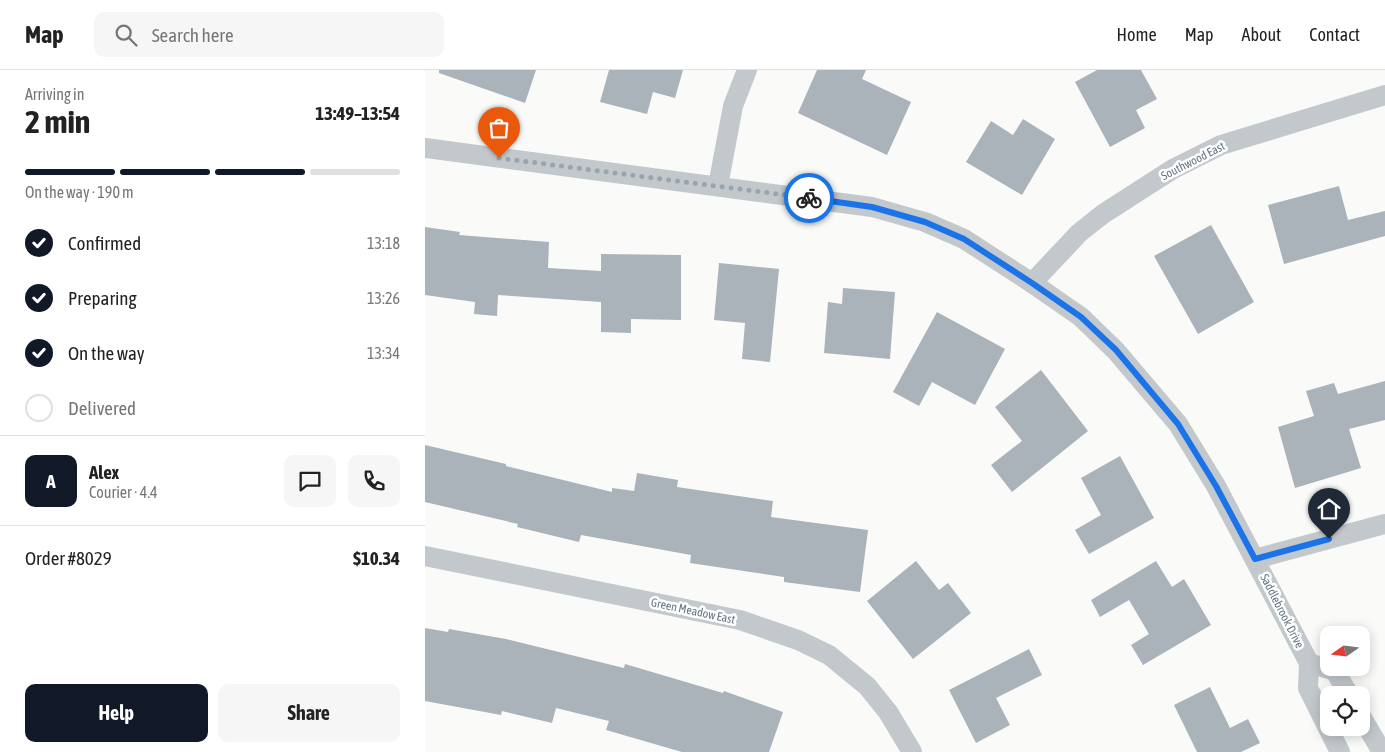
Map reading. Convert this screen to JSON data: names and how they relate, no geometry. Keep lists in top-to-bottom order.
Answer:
{
  "streets": {
    "street": ["Southwood East", "Green Meadow East", "Saddlebrook Drive"]
  },
  "crossings": [
    ["Southwood East", "Saddlebrook Drive"]
  ],
  "north": "left",
  "page": {
    "header": "Map",
    "search": "Search here",
    "nav": [
      "Home",
      "Map",
      "About",
      "Contact"
    ],
    "heading": ["2 min", "Arriving in", "13:49–13:54"],
    "panel": [
      "Alex",
      "Courier · 4.4",
      "Order #8029",
      "$10.34"
    ],
    "bar": "On the way · 190 m",
    "list": [
      ["Confirmed", "13:18"],
      ["Preparing", "13:26"],
      ["On the way", "13:34"],
      "Delivered"
    ],
    "round": "A",
    "buttons": ["Help", "Share"]
  }
}
